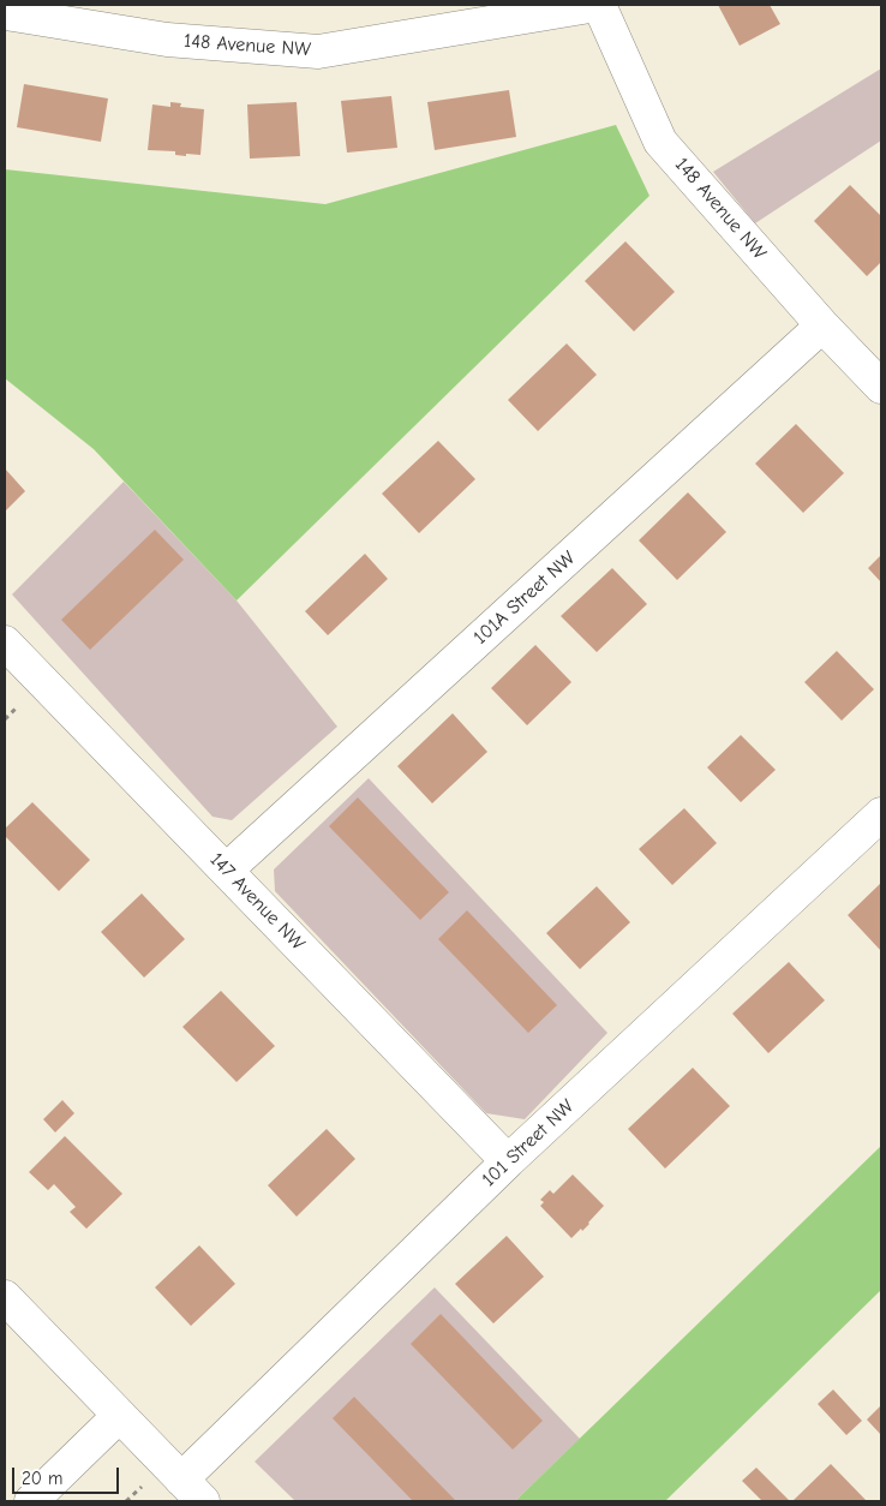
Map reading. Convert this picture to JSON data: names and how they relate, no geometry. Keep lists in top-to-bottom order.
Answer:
{
  "streets": {
    "street": [
      "148 Avenue NW",
      "101A Street NW",
      "147 Avenue NW",
      "101 Street NW"
    ]
  },
  "crossings": [
    ["148 Avenue NW", "101A Street NW"],
    ["101A Street NW", "147 Avenue NW"],
    ["147 Avenue NW", "101 Street NW"]
  ],
  "scale_bar": "20 m"
}
